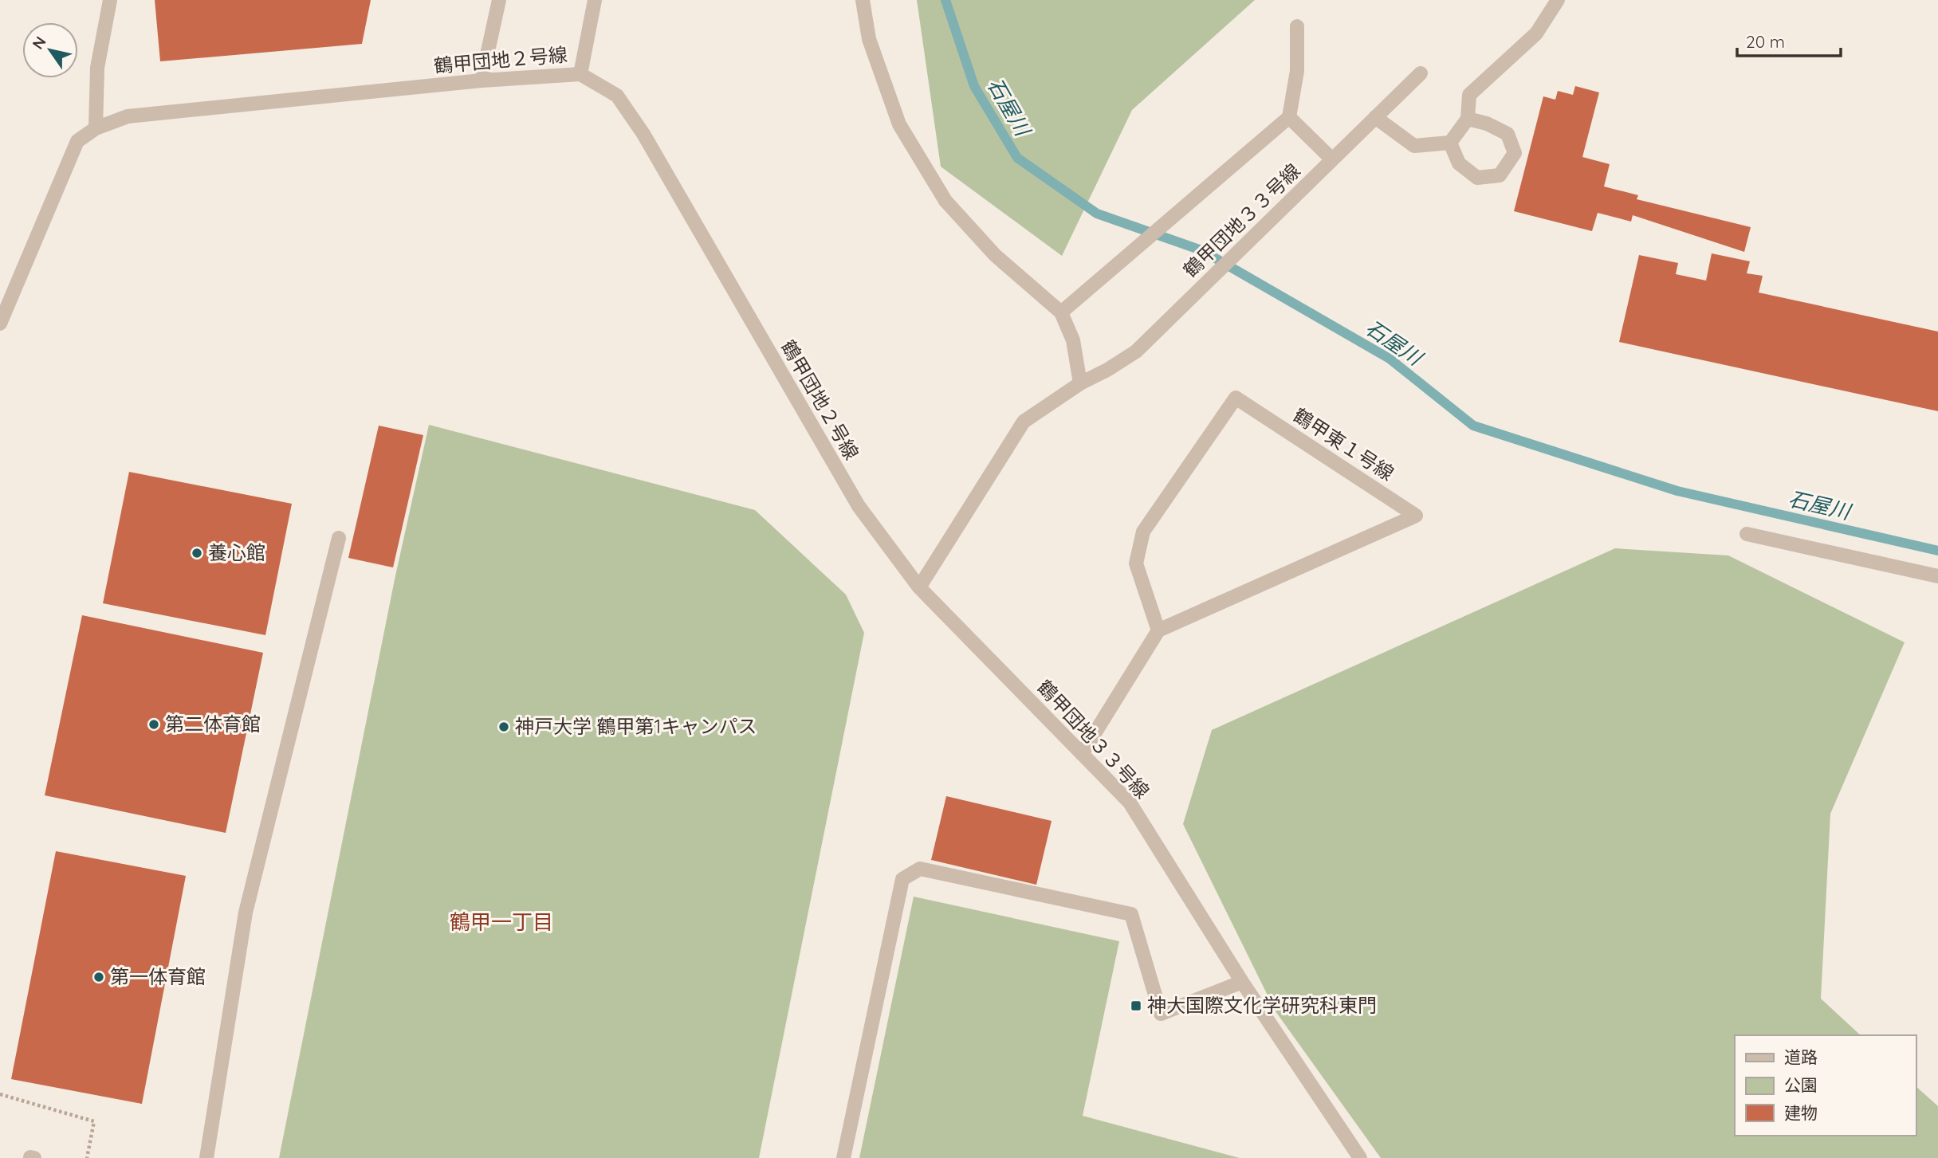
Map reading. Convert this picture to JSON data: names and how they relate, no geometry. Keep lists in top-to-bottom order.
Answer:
{
  "streets": {
    "street": ["鶴甲団地２号線", "鶴甲団地３３号線", "鶴甲東１号線"]
  },
  "crossings": [
    ["鶴甲団地２号線", "鶴甲団地３３号線"]
  ],
  "districts": ["鶴甲一丁目"],
  "water": ["石屋川"],
  "places": {
    "other": [
      "養心館",
      "第二体育館",
      "神戸大学 鶴甲第1キャンパス",
      "第一体育館"
    ],
    "transit": ["神大国際文化学研究科東門"]
  },
  "legend": ["道路", "公園", "建物"],
  "scale_bar": "20 m",
  "north": "top left"
}
